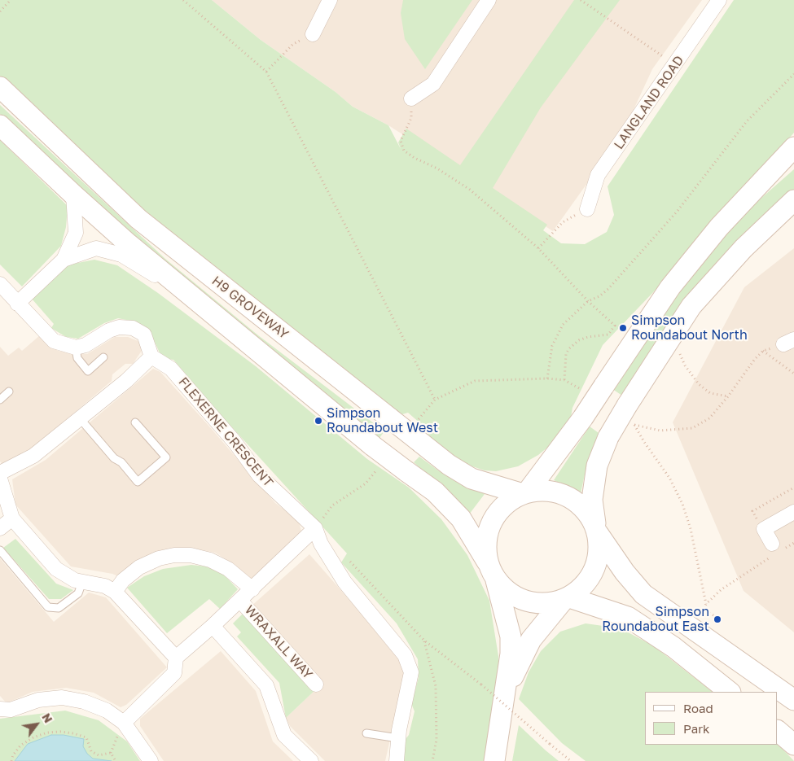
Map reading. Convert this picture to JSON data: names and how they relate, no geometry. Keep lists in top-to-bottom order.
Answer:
{
  "streets": {
    "street": [
      "LANGLAND ROAD",
      "H9 GROVEWAY",
      "FLEXERNE CRESCENT",
      "WRAXALL WAY"
    ]
  },
  "crossings": [
    ["FLEXERNE CRESCENT", "WRAXALL WAY"]
  ],
  "places": ["Simpson Roundabout North", "Simpson Roundabout West", "Simpson Roundabout East"],
  "legend": ["Road", "Park"],
  "north": "top right"
}
